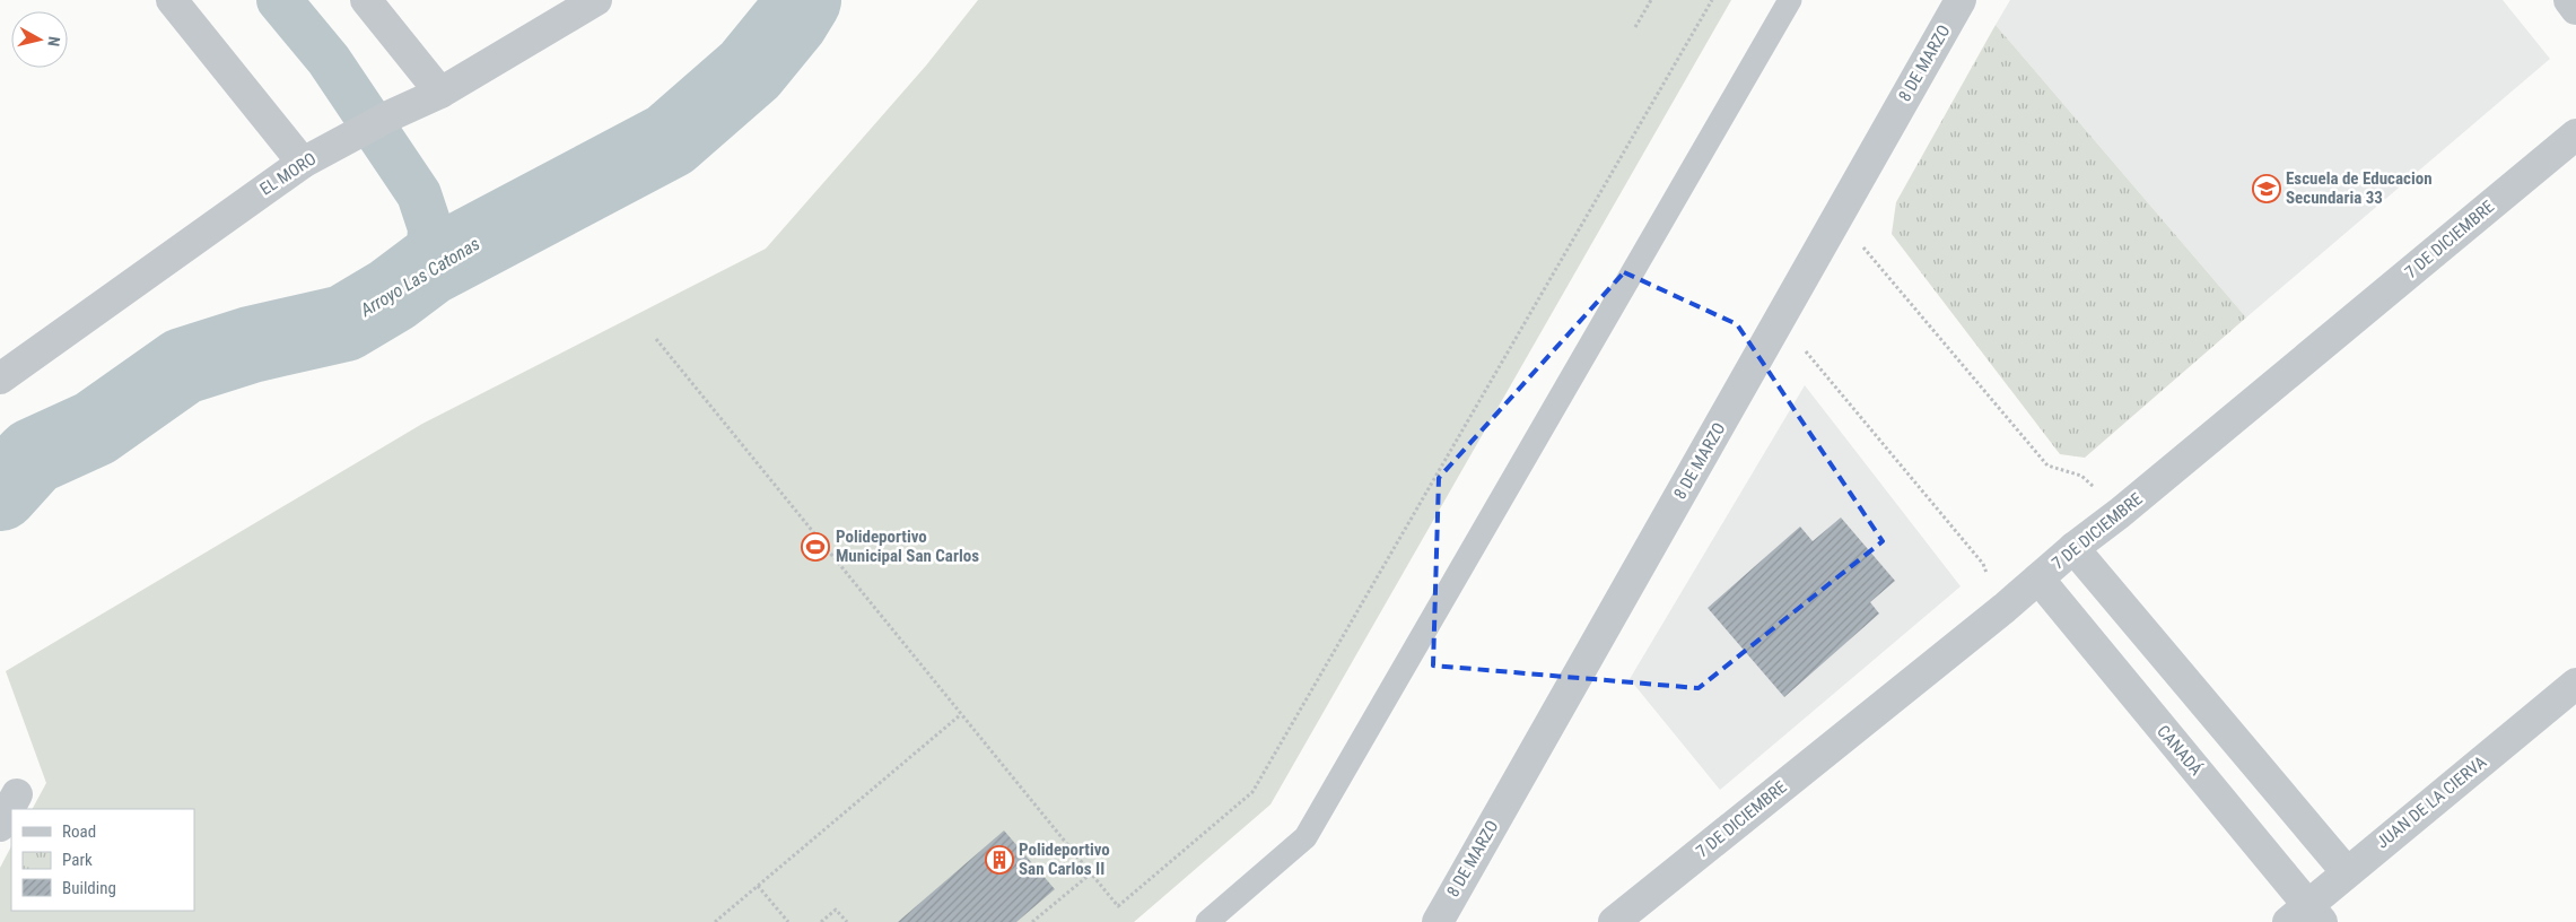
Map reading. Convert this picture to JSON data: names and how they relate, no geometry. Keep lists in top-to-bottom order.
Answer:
{
  "streets": {
    "street": [
      "8 DE MARZO",
      "EL MORO",
      "7 DE DICIEMBRE",
      "CANADÁ",
      "JUAN DE LA CIERVA"
    ]
  },
  "crossings": [
    ["7 DE DICIEMBRE", "CANADÁ"],
    ["CANADÁ", "JUAN DE LA CIERVA"]
  ],
  "water": ["Arroyo Las Catonas"],
  "places": {
    "school or university": ["Escuela de Educacion Secundaria 33"],
    "sports": ["Polideportivo Municipal San Carlos"],
    "building": ["Polideportivo San Carlos II"]
  },
  "legend": ["Road", "Park", "Building"],
  "north": "right"
}
